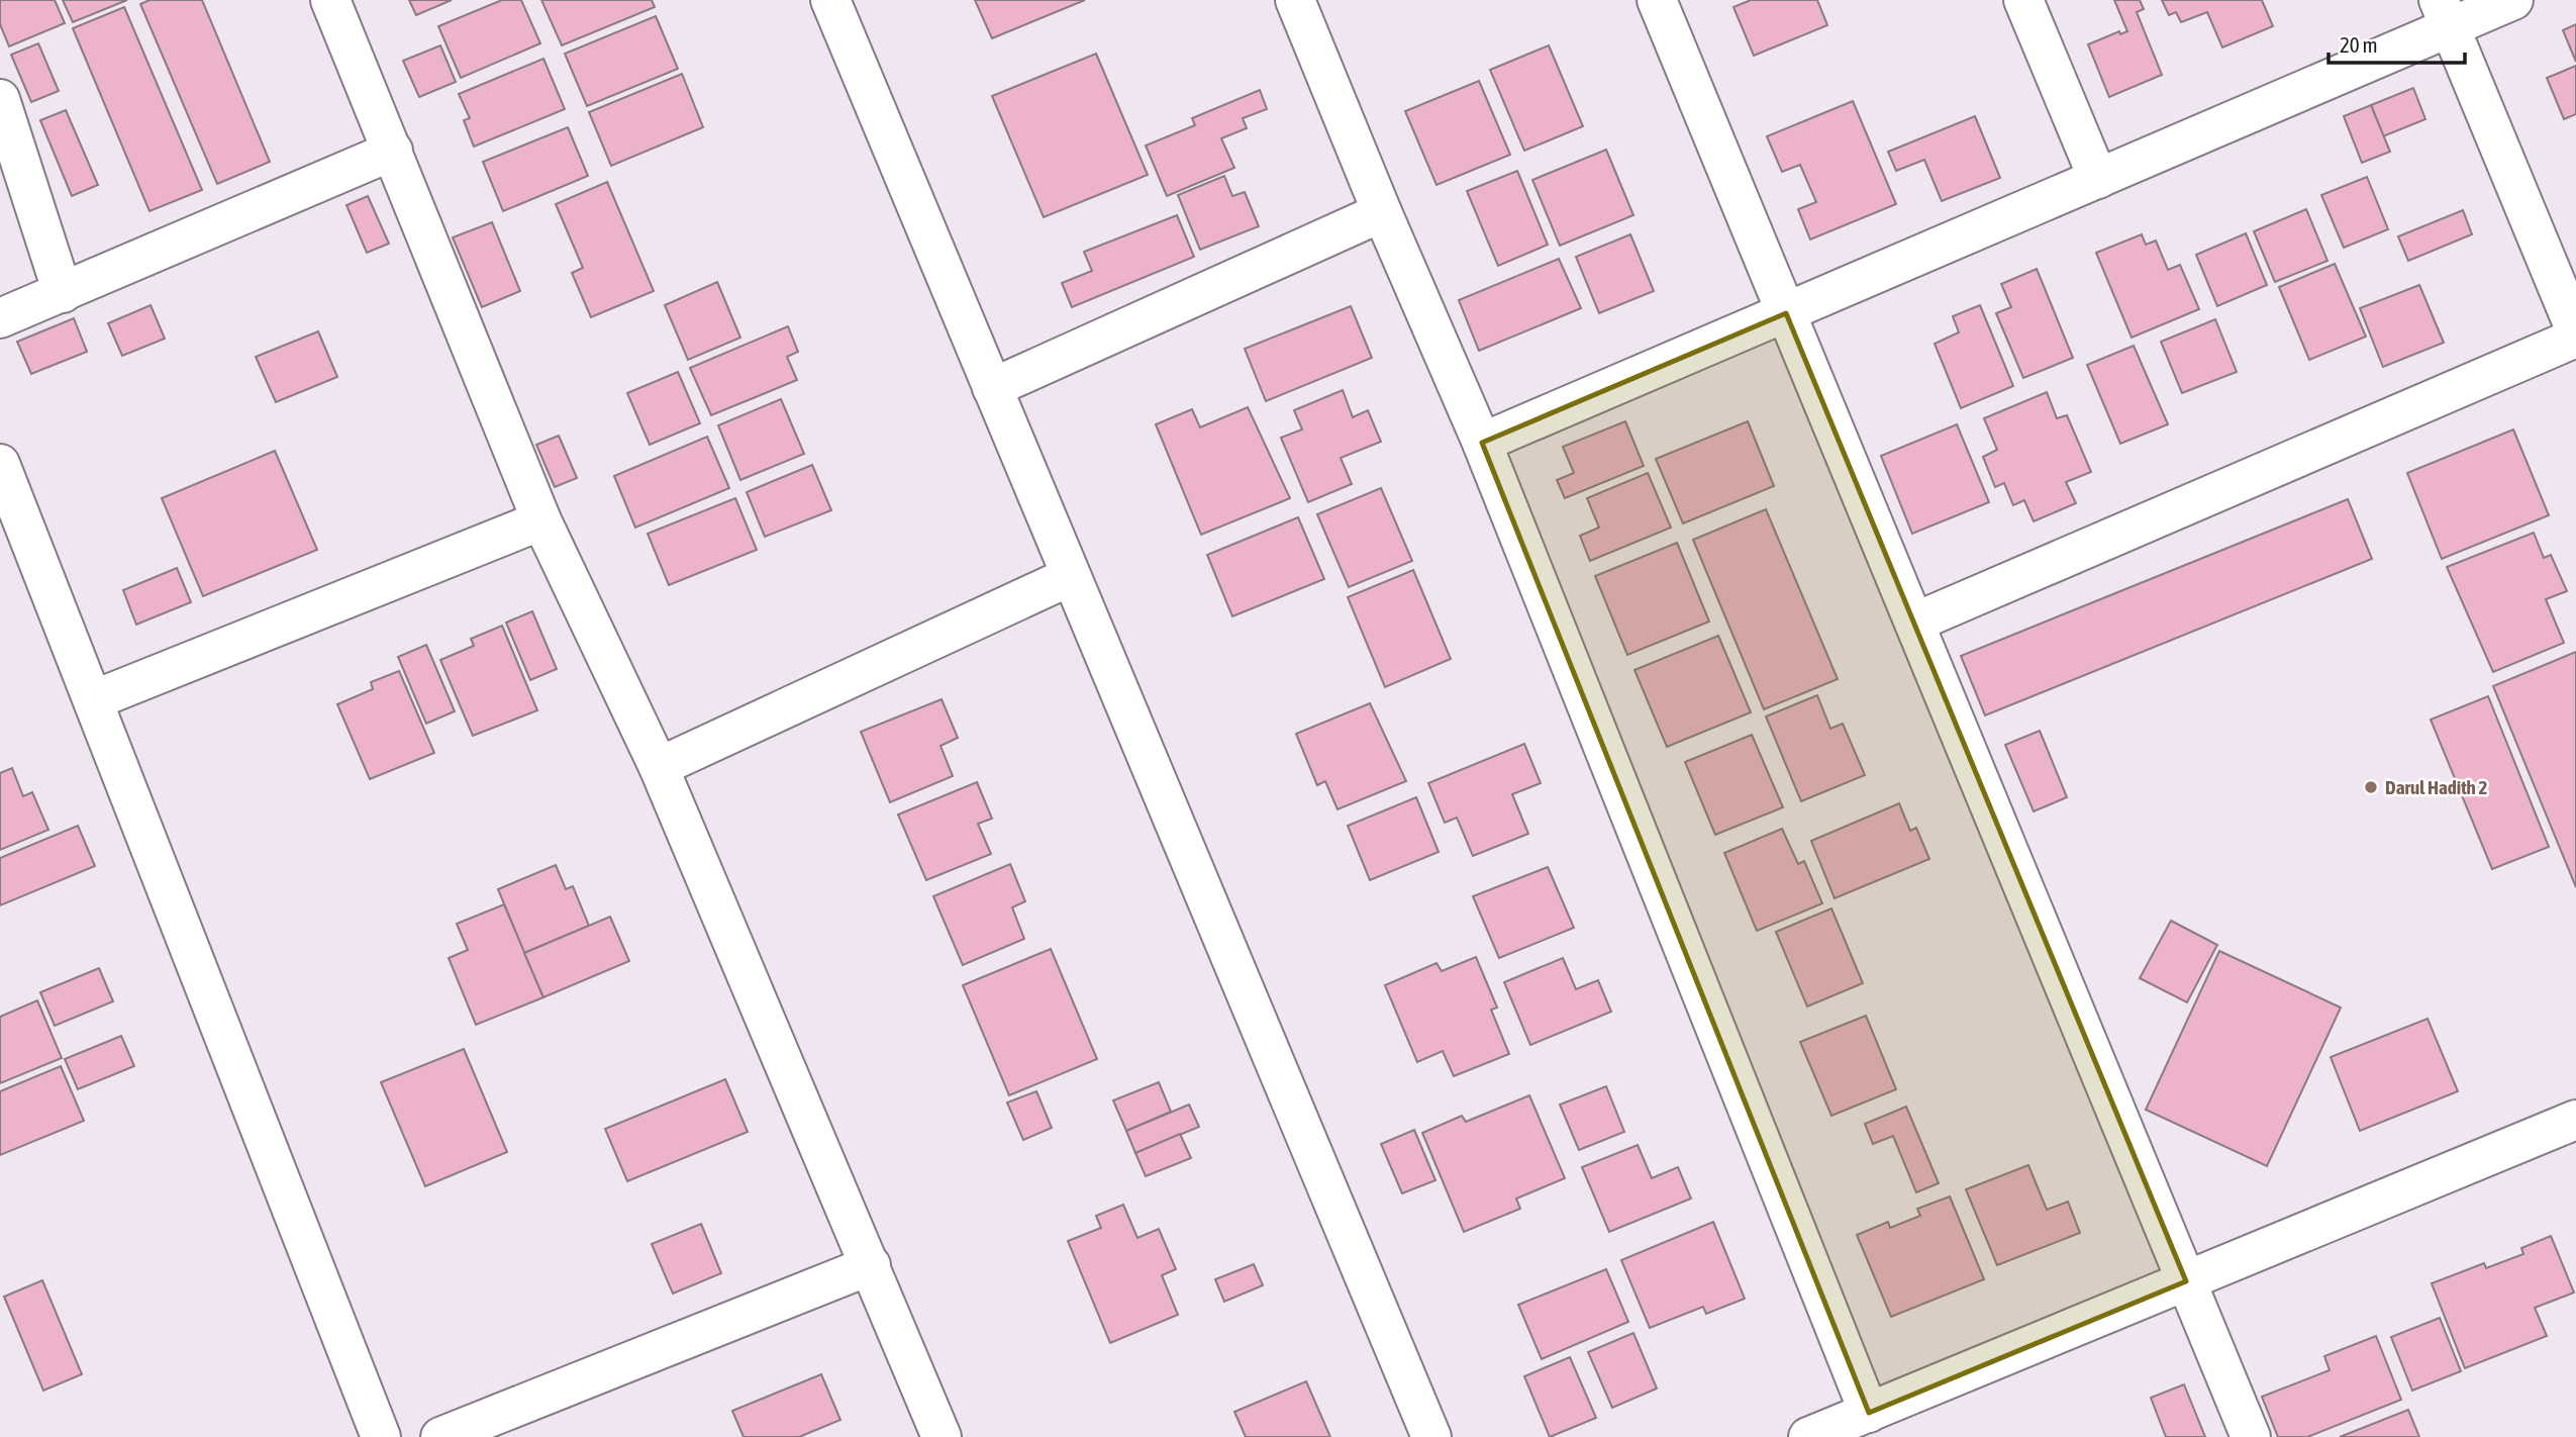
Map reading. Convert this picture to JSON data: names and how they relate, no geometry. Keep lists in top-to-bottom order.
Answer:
{
  "places": ["Darul Hadith 2"],
  "scale_bar": "20 m"
}
